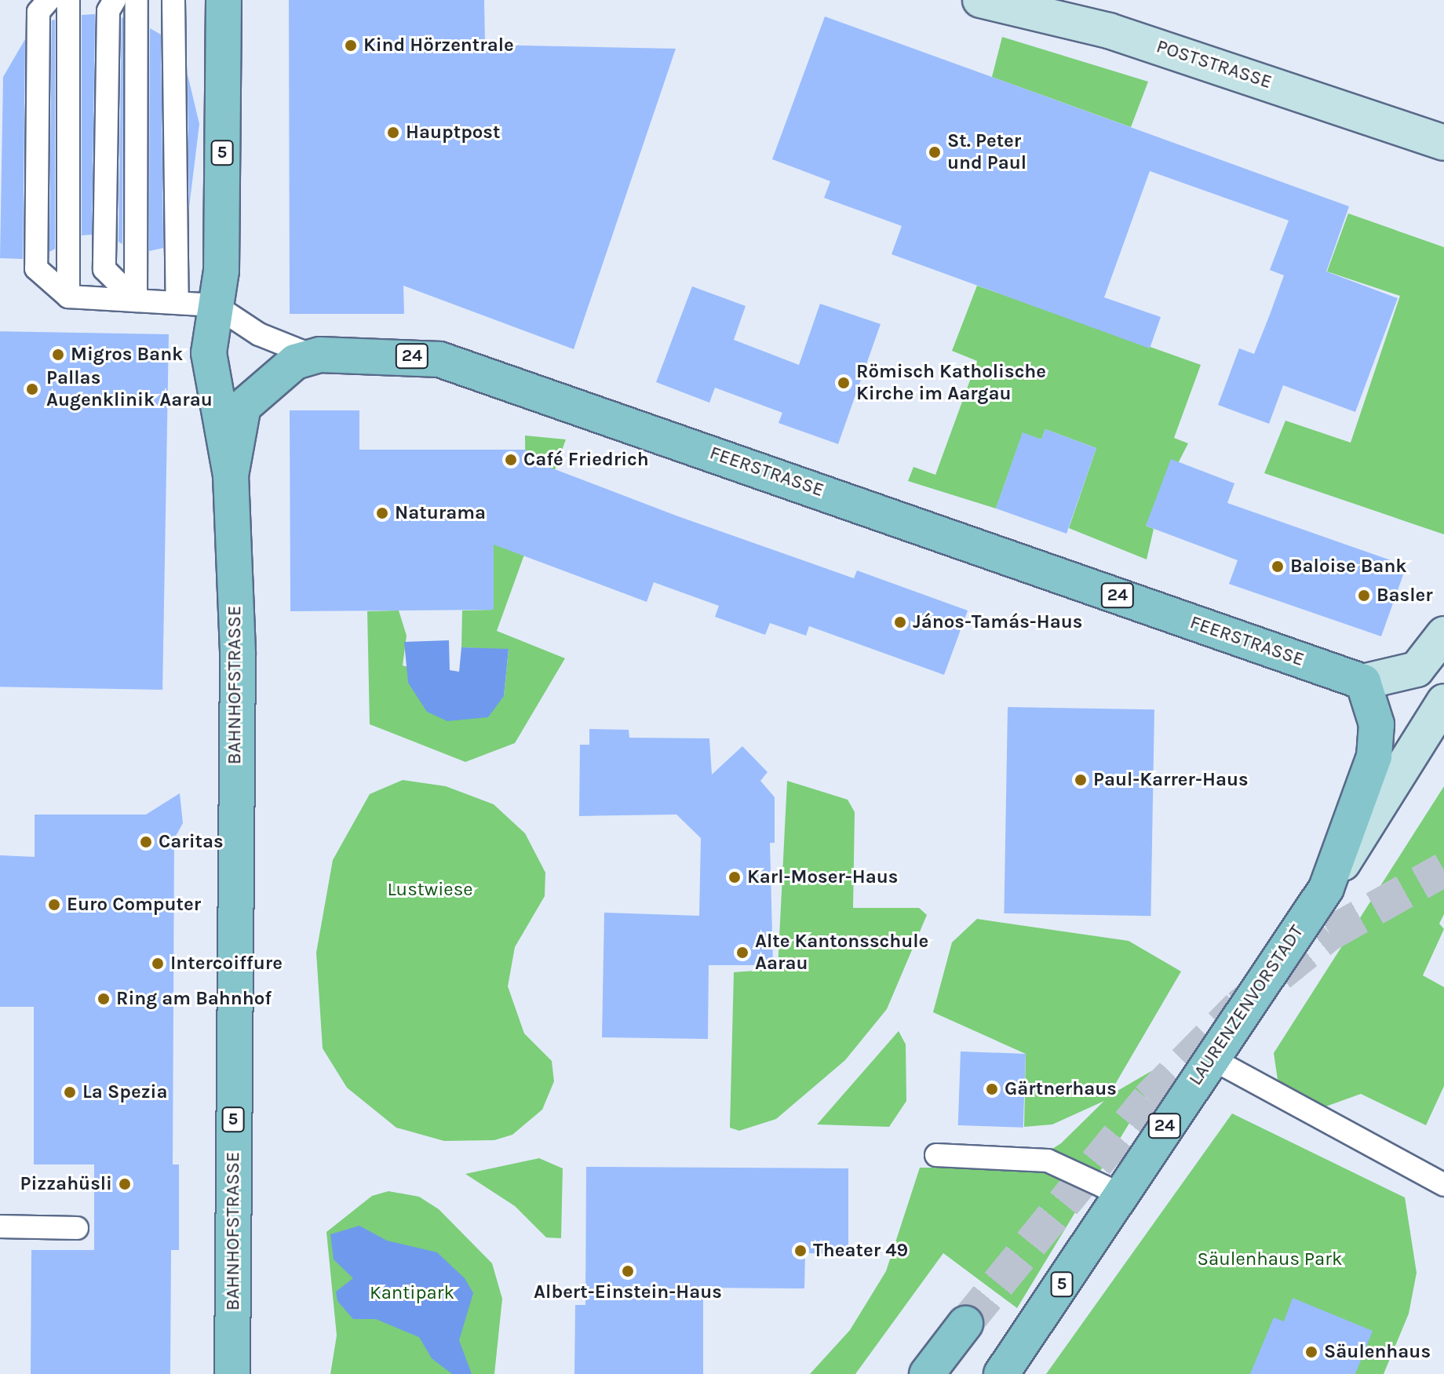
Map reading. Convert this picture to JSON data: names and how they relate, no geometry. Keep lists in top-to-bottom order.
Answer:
{
  "streets": {
    "main road": [
      "POSTSTRASSE",
      "5",
      "24",
      "FEERSTRASSE",
      "BAHNHOFSTRASSE",
      "LAURENZENVORSTADT"
    ]
  },
  "crossings": [
    ["FEERSTRASSE", "BAHNHOFSTRASSE"],
    ["FEERSTRASSE", "LAURENZENVORSTADT"]
  ],
  "parks": ["Lustwiese", "Säulenhaus Park", "Kantipark"],
  "places": [
    "Kind Hörzentrale",
    "Hauptpost",
    "St. Peter und Paul",
    "Migros Bank",
    "Römisch Katholische Kirche im Aargau",
    "Pallas Augenklinik Aarau",
    "Café Friedrich",
    "Naturama",
    "Baloise Bank",
    "Basler",
    "János-Tamás-Haus",
    "Paul-Karrer-Haus",
    "Caritas",
    "Karl-Moser-Haus",
    "Euro Computer",
    "Alte Kantonsschule Aarau",
    "Intercoiffure",
    "Ring am Bahnhof",
    "Gärtnerhaus",
    "La Spezia",
    "Pizzahüsli",
    "Theater 49",
    "Albert-Einstein-Haus",
    "Säulenhaus"
  ]
}
